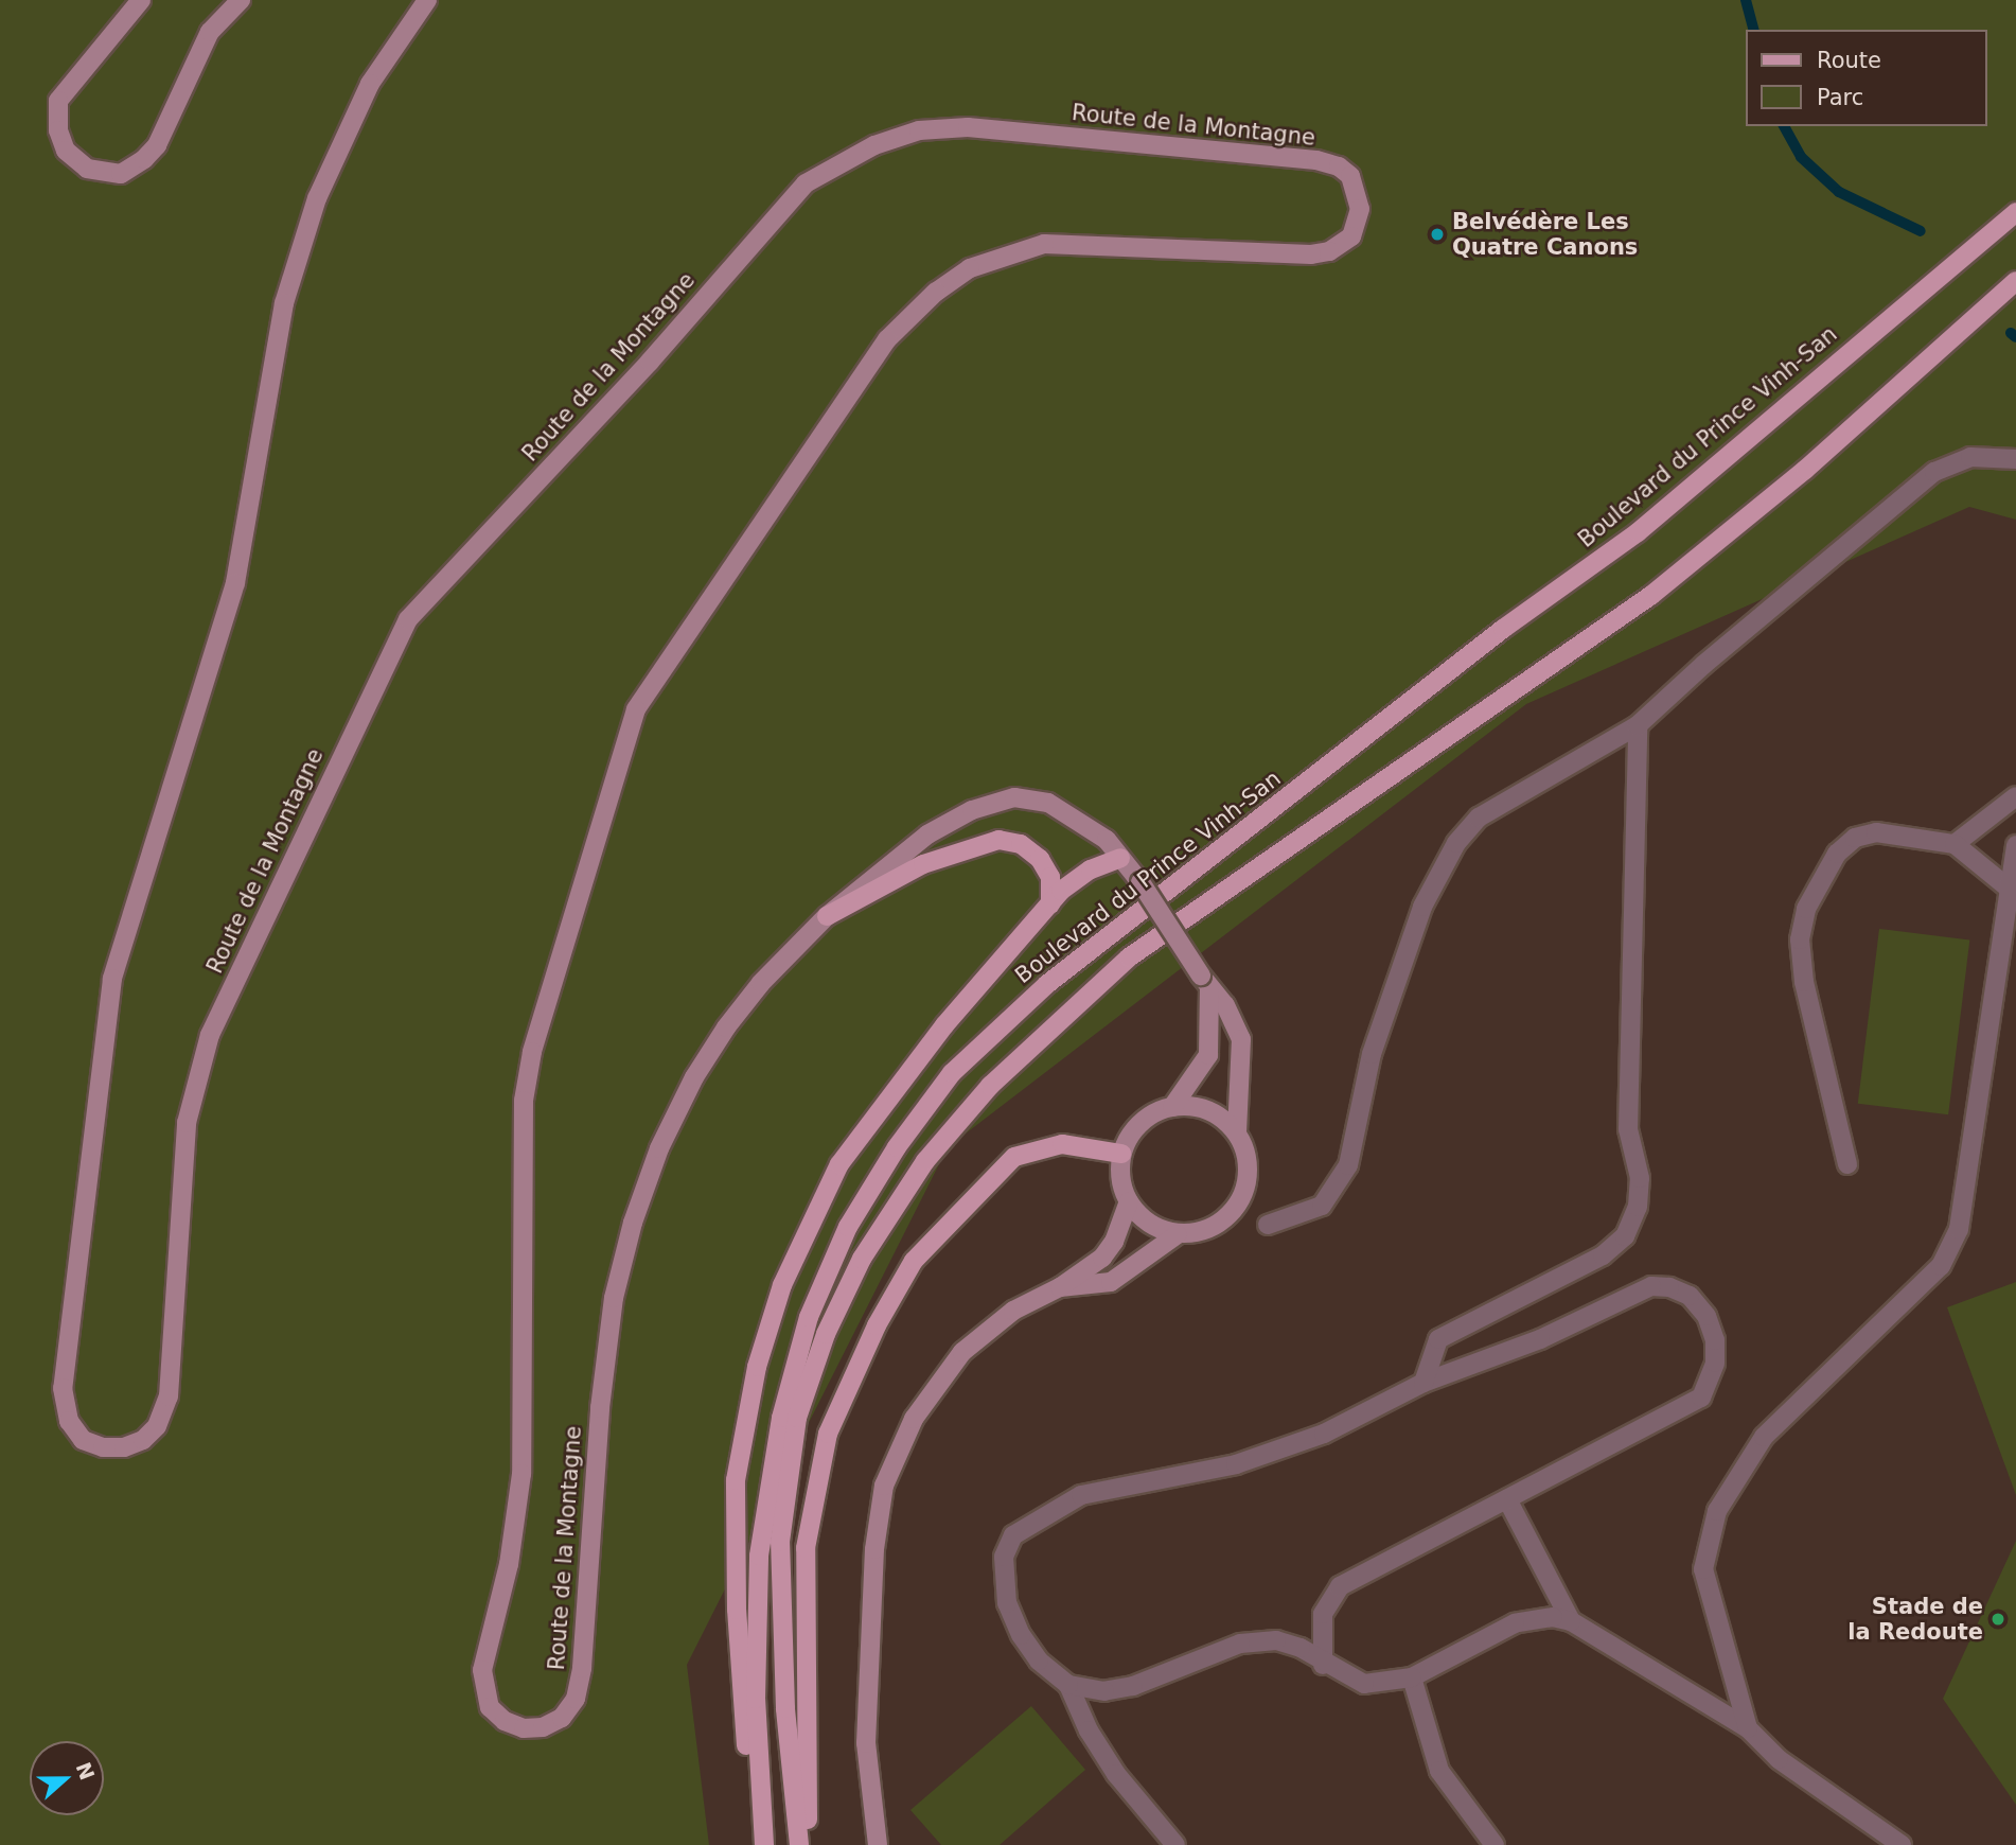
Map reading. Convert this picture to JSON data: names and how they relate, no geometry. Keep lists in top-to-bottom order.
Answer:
{
  "streets": {
    "main road": ["Route de la Montagne", "Boulevard du Prince Vinh-San"]
  },
  "places": ["Belvédère Les Quatre Canons", "Stade de la Redoute"],
  "legend": ["Route", "Parc"],
  "north": "right"
}
